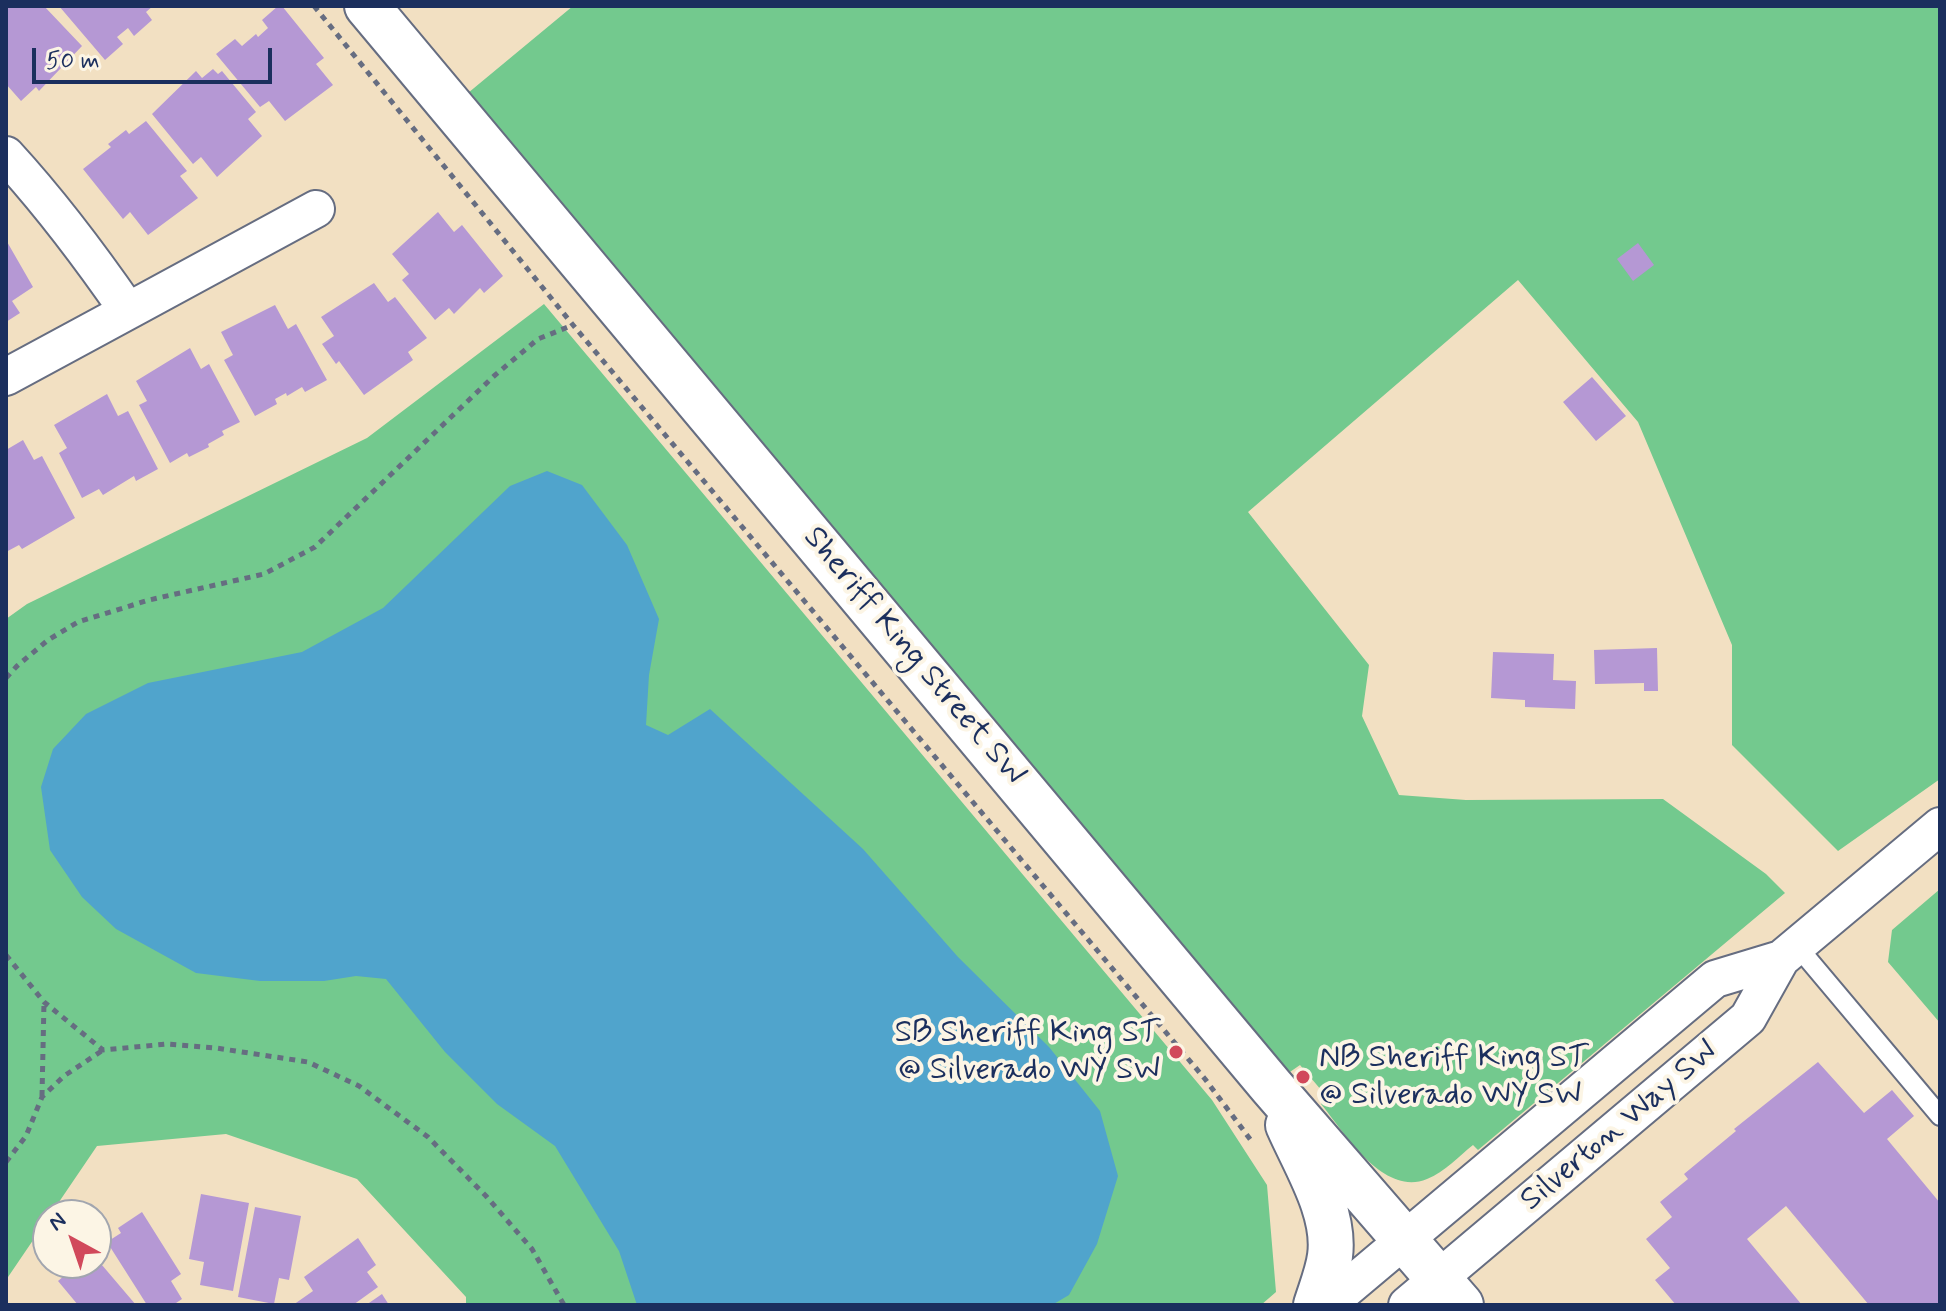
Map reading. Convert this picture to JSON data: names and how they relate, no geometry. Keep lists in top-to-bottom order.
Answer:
{
  "streets": {
    "main road": ["Sheriff King Street SW"],
    "street": ["Silverton Way SW"]
  },
  "crossings": [
    ["Sheriff King Street SW", "Silverton Way SW"]
  ],
  "places": ["SB Sheriff King ST @ Silverado WY SW", "NB Sheriff King ST @ Silverado WY SW"],
  "scale_bar": "50 m",
  "north": "top left"
}
